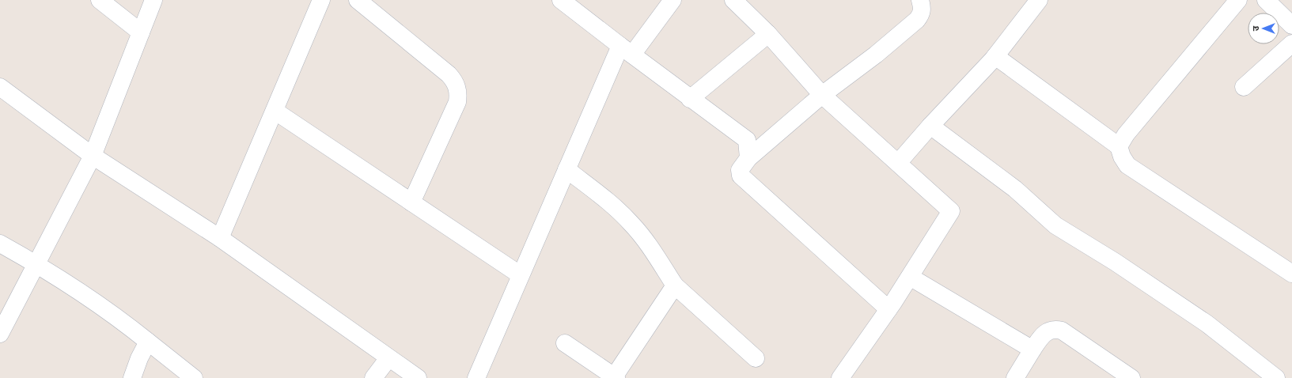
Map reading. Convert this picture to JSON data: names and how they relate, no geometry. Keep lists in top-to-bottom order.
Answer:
{
  "north": "left"
}
